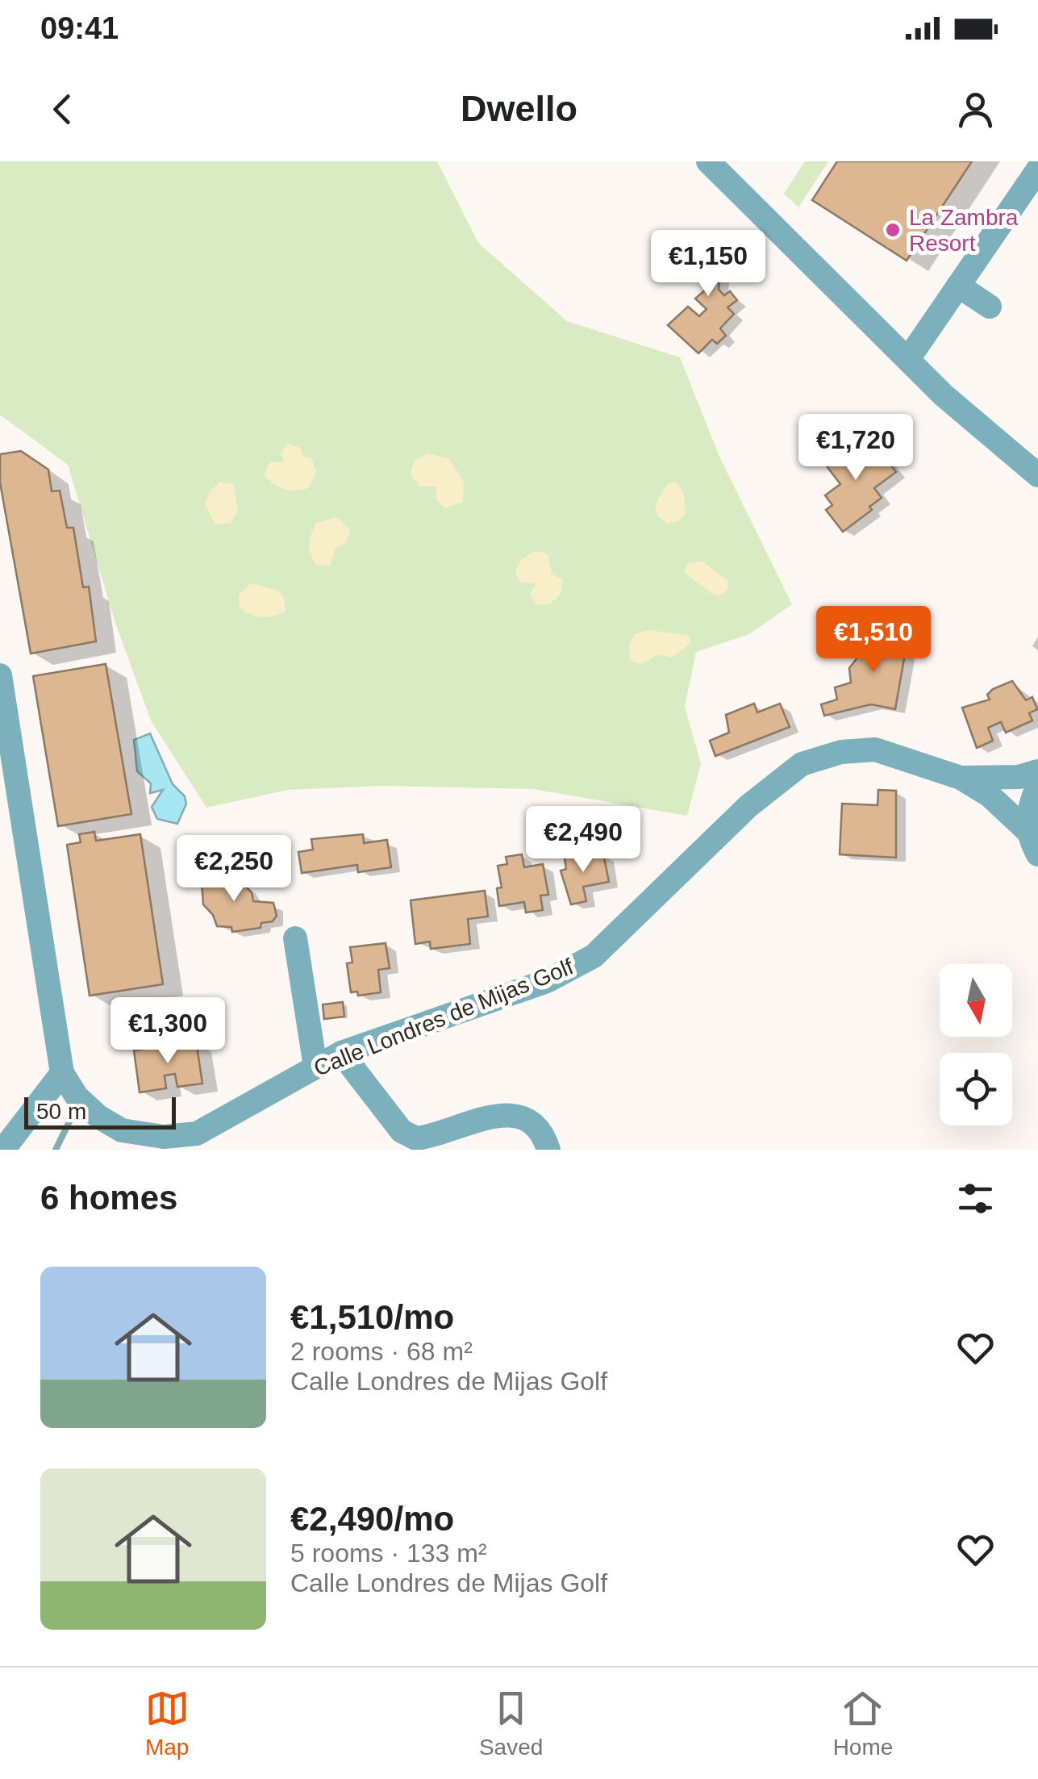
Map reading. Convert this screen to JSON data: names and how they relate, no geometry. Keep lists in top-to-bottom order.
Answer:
{
  "streets": {
    "street": ["Calle Londres de Mijas Golf"]
  },
  "places": ["La Zambra Resort"],
  "scale_bar": "50 m",
  "north": "bottom",
  "page": {
    "status": "09:41",
    "header": "Dwello",
    "price": [
      "€1,150",
      "€1,720",
      "€1,510",
      "€2,490",
      "€2,250",
      "€1,300"
    ],
    "scale": "50 m",
    "heading": "6 homes",
    "list": [
      {
        "name": "€1,510/mo",
        "note": "2 rooms · 68 m² · Calle Londres de Mijas Golf"
      },
      {
        "name": "€2,490/mo",
        "note": "5 rooms · 133 m² · Calle Londres de Mijas Golf"
      }
    ],
    "tabs": ["Map", "Saved", "Home"]
  }
}
